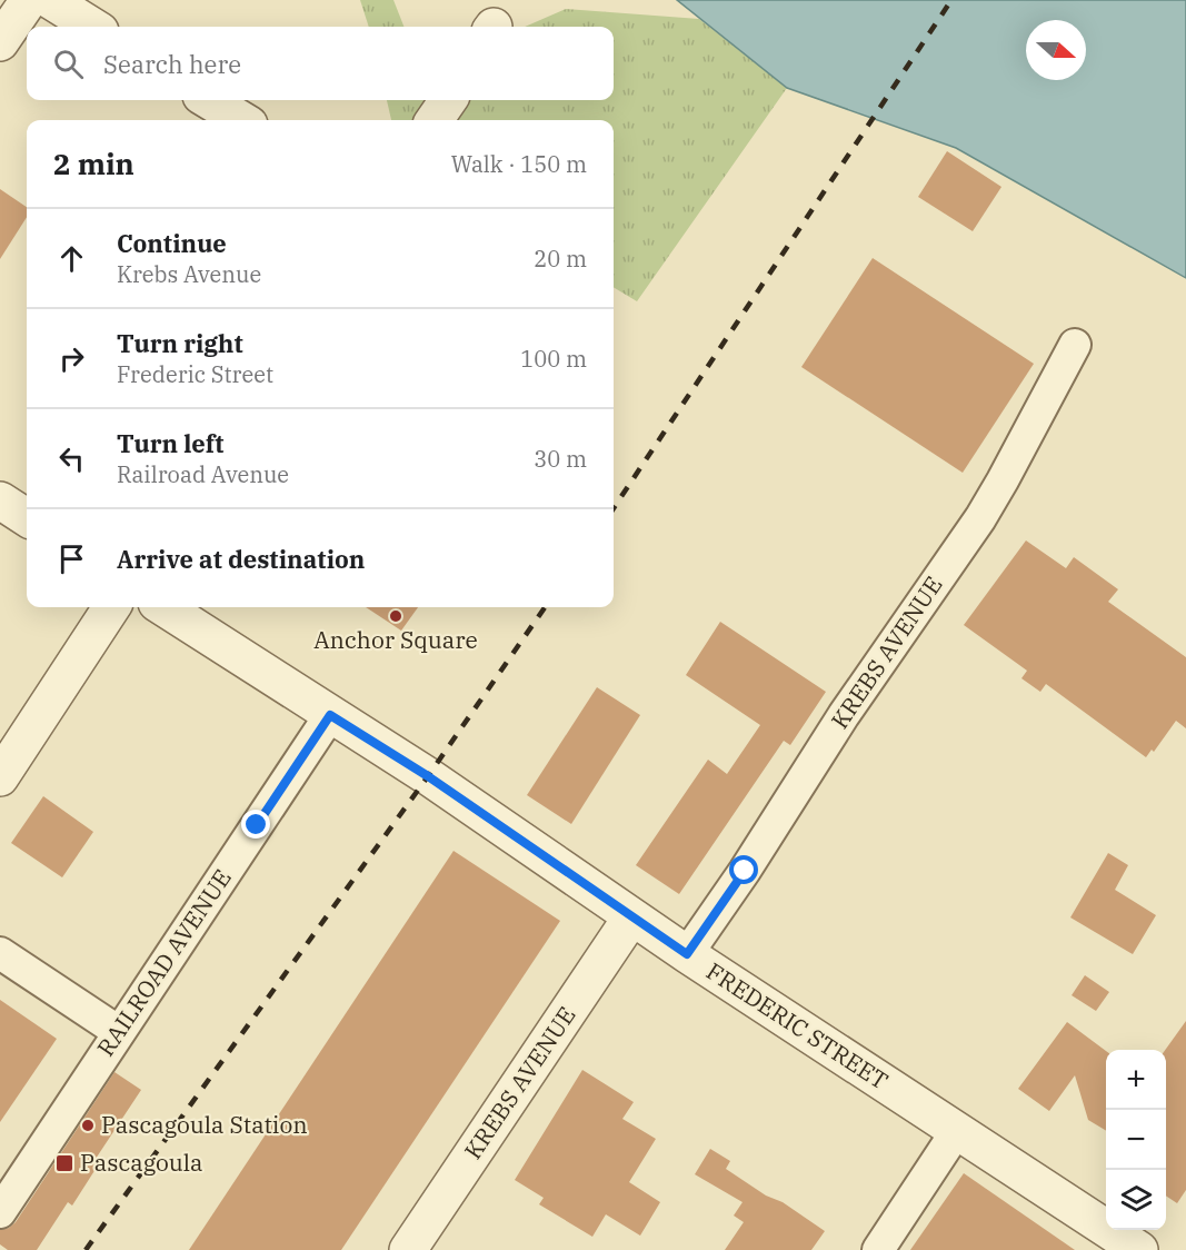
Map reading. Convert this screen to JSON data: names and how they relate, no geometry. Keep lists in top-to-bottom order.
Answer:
{
  "streets": {
    "street": ["KREBS AVENUE", "RAILROAD AVENUE", "FREDERIC STREET"]
  },
  "crossings": [
    ["KREBS AVENUE", "FREDERIC STREET"],
    ["RAILROAD AVENUE", "FREDERIC STREET"]
  ],
  "places": {
    "other": ["Anchor Square", "Pascagoula Station"],
    "transit": ["Pascagoula"]
  },
  "north": "right",
  "page": {
    "search": "Search here",
    "heading": ["2 min", "Walk · 150 m"],
    "list": [
      ["Continue", "Krebs Avenue", "20 m"],
      ["Turn right", "Frederic Street", "100 m"],
      ["Turn left", "Railroad Avenue", "30 m"],
      "Arrive at destination"
    ],
    "map_buttons": ["+", "−"]
  }
}
